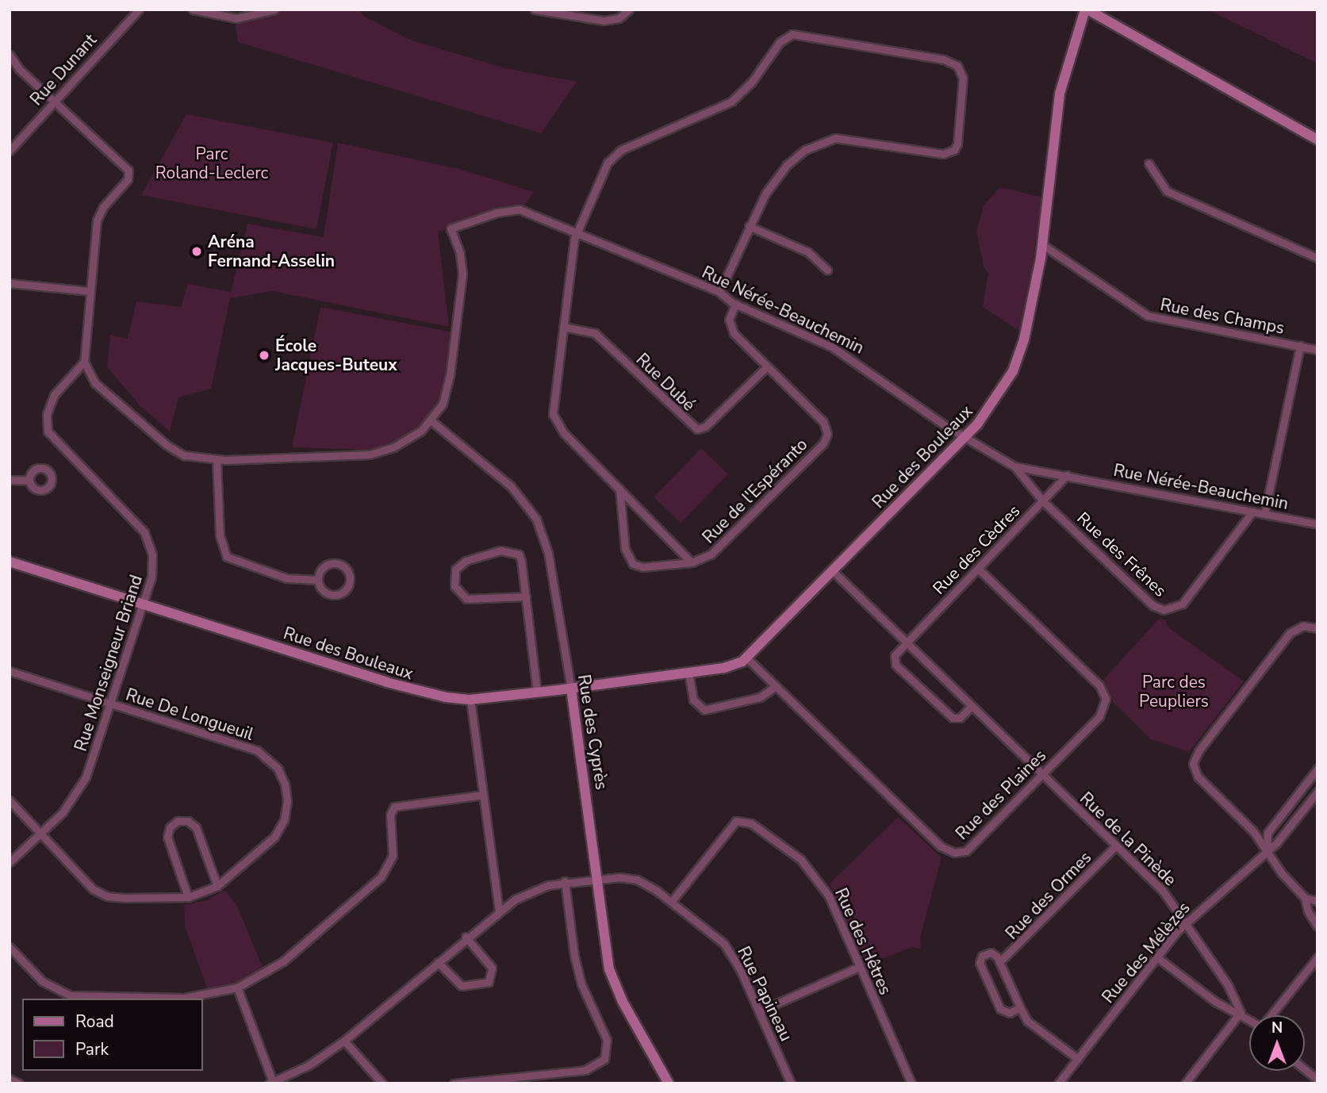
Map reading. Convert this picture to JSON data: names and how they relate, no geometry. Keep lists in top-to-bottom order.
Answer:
{
  "streets": {
    "street": [
      "Rue Dunant",
      "Rue Nérée-Beauchemin",
      "Rue des Champs",
      "Rue Dubé",
      "Rue des Bouleaux",
      "Rue de l'Espéranto",
      "Rue des Cèdres",
      "Rue des Frênes",
      "Rue Monseigneur Briand",
      "Rue De Longueuil",
      "Rue des Cyprès",
      "Rue des Plaines",
      "Rue de la Pinède",
      "Rue des Ormes",
      "Rue des Hêtres",
      "Rue des Mélèzes",
      "Rue Papineau"
    ]
  },
  "crossings": [
    ["Rue Nérée-Beauchemin", "Rue des Bouleaux"],
    ["Rue Nérée-Beauchemin", "Rue de l'Espéranto"],
    ["Rue Nérée-Beauchemin", "Rue des Cèdres"],
    ["Rue Nérée-Beauchemin", "Rue des Frênes"],
    ["Rue Nérée-Beauchemin", "Rue des Cyprès"],
    ["Rue des Champs", "Rue des Bouleaux"],
    ["Rue Dubé", "Rue de l'Espéranto"],
    ["Rue des Bouleaux", "Rue Monseigneur Briand"],
    ["Rue des Bouleaux", "Rue des Cyprès"],
    ["Rue des Bouleaux", "Rue des Plaines"],
    ["Rue des Bouleaux", "Rue de la Pinède"],
    ["Rue des Cèdres", "Rue des Frênes"],
    ["Rue des Cèdres", "Rue des Plaines"],
    ["Rue des Cèdres", "Rue de la Pinède"],
    ["Rue Monseigneur Briand", "Rue De Longueuil"],
    ["Rue des Cyprès", "Rue Papineau"],
    ["Rue des Plaines", "Rue de la Pinède"],
    ["Rue de la Pinède", "Rue des Ormes"],
    ["Rue de la Pinède", "Rue des Mélèzes"],
    ["Rue des Ormes", "Rue des Mélèzes"],
    ["Rue des Hêtres", "Rue Papineau"]
  ],
  "parks": ["Parc Roland-Leclerc", "Parc des Peupliers"],
  "places": ["Aréna Fernand-Asselin", "École Jacques-Buteux"],
  "legend": ["Road", "Park"],
  "north": "top"
}
